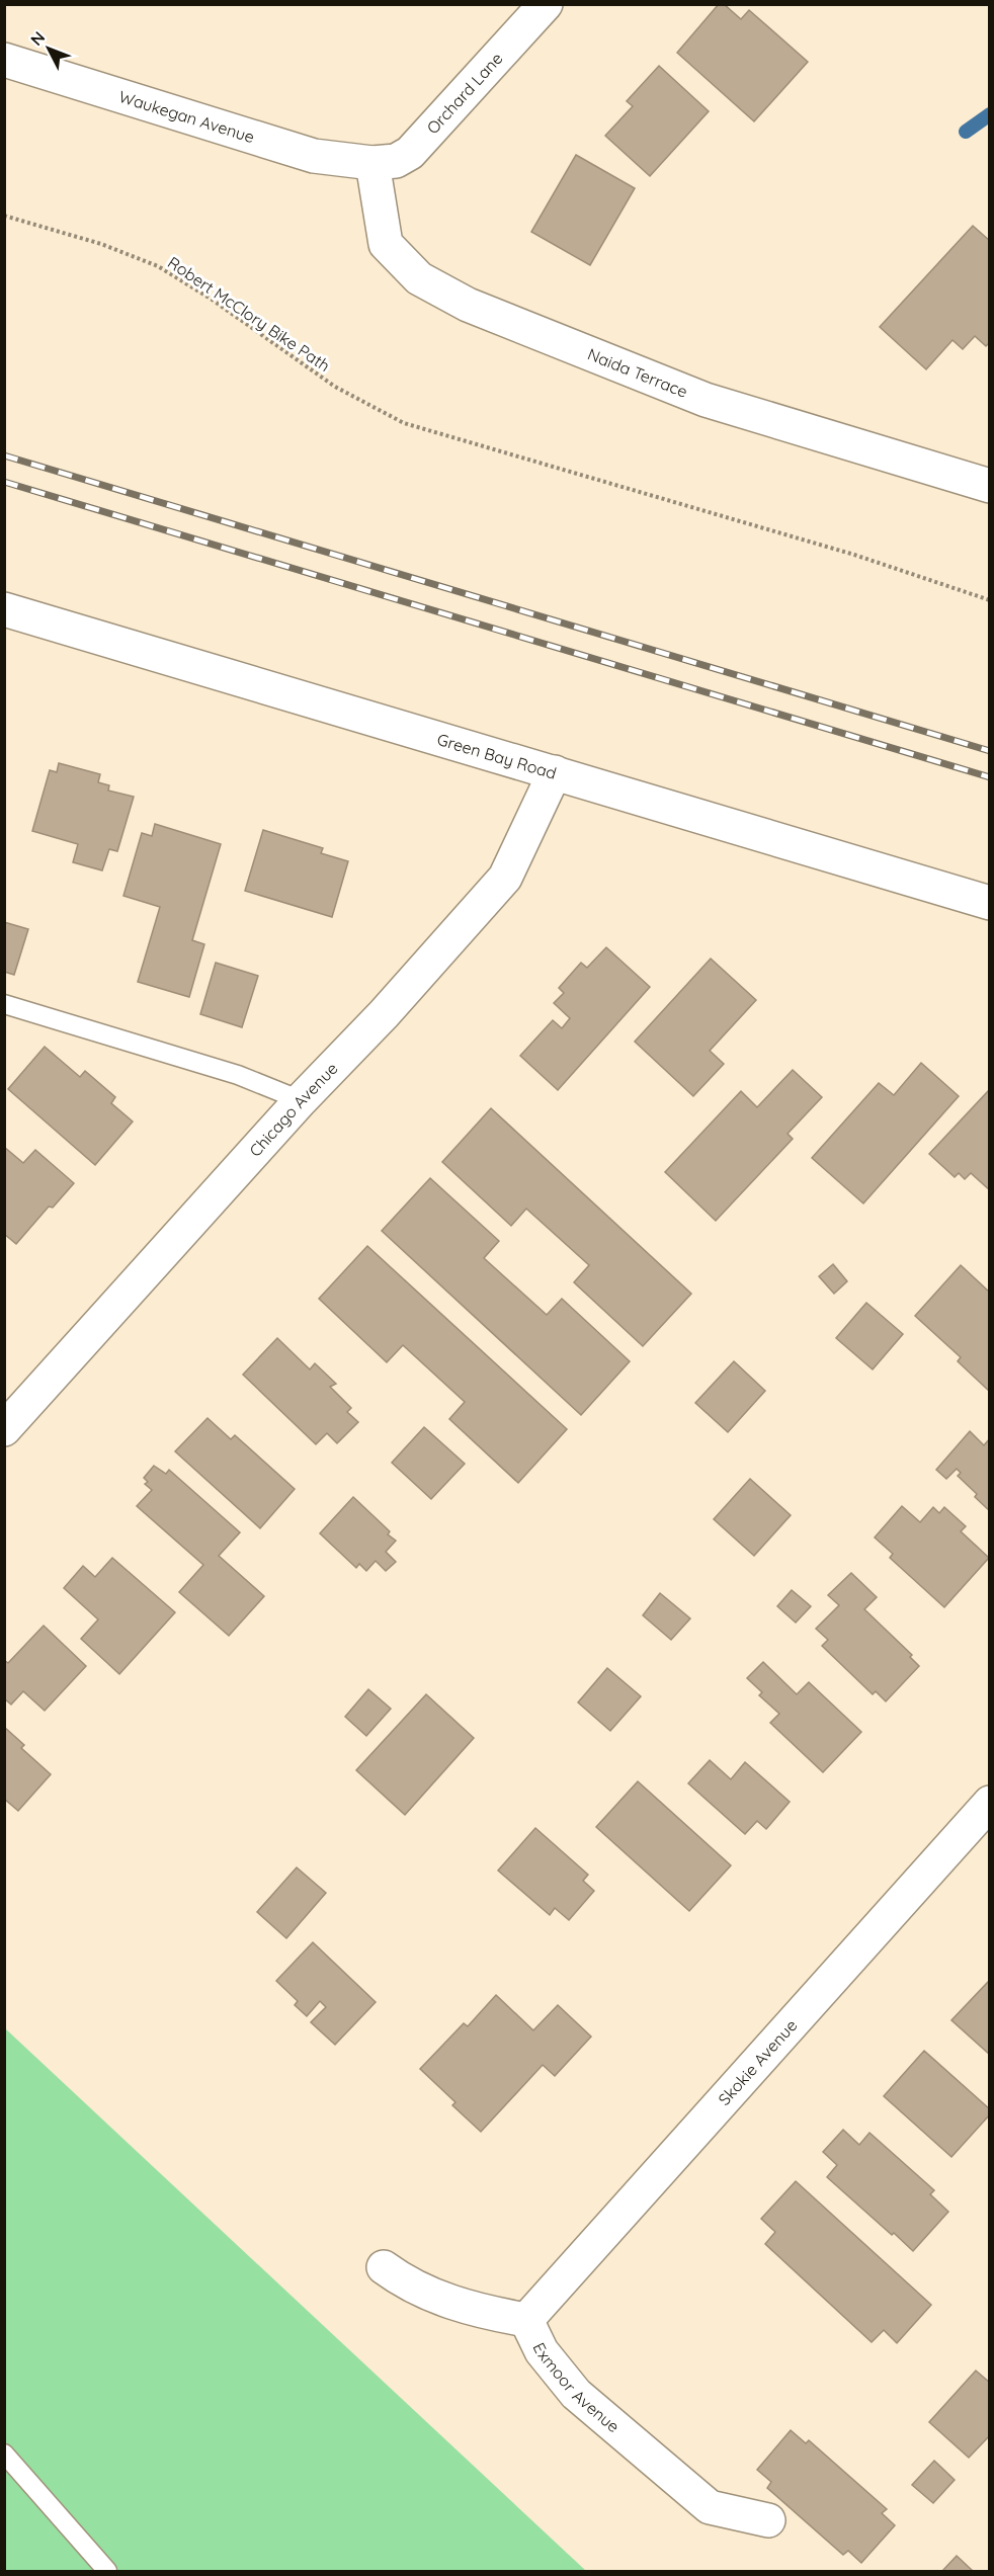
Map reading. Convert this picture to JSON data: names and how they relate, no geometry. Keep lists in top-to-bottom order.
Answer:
{
  "streets": {
    "street": [
      "Orchard Lane",
      "Waukegan Avenue",
      "Naida Terrace",
      "Green Bay Road",
      "Chicago Avenue",
      "Skokie Avenue",
      "Exmoor Avenue"
    ],
    "path": ["Robert McClory Bike Path"]
  },
  "crossings": [
    ["Orchard Lane", "Waukegan Avenue"],
    ["Orchard Lane", "Naida Terrace"],
    ["Waukegan Avenue", "Naida Terrace"],
    ["Green Bay Road", "Chicago Avenue"],
    ["Skokie Avenue", "Exmoor Avenue"]
  ],
  "north": "top left"
}
